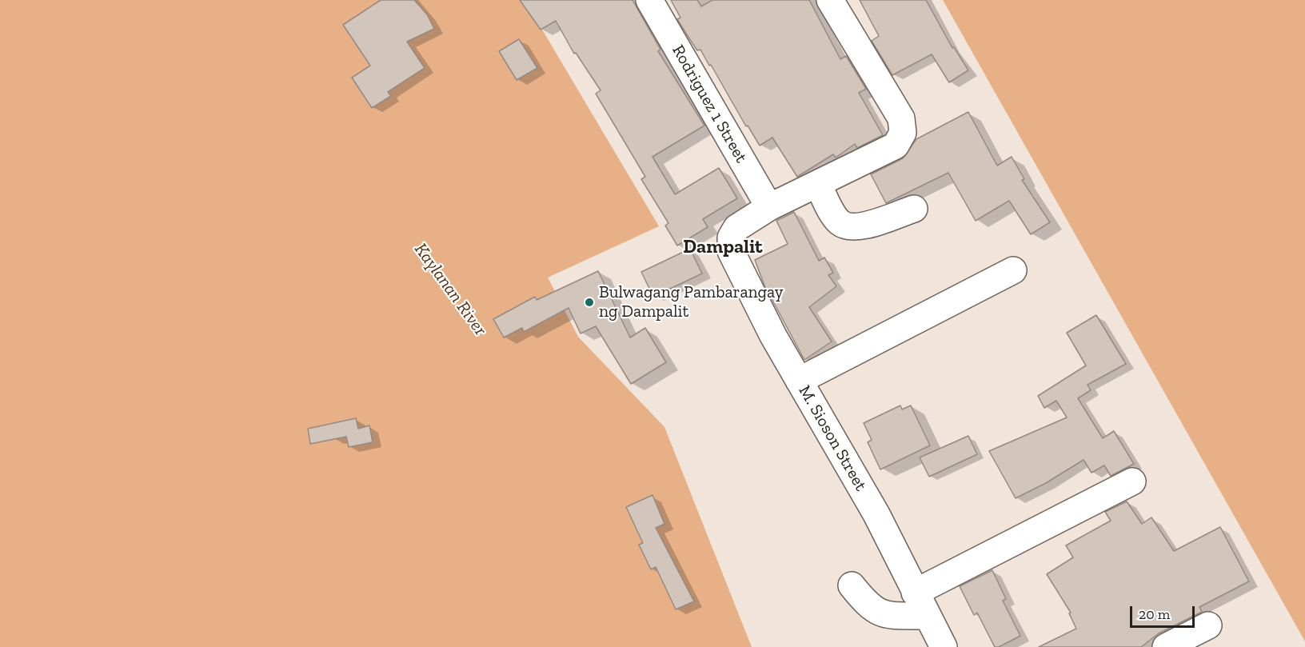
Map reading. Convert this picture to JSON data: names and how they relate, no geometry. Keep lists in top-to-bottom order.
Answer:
{
  "streets": {
    "street": ["Rodriguez 1 Street", "M. Sioson Street"]
  },
  "crossings": [
    ["Rodriguez 1 Street", "M. Sioson Street"]
  ],
  "districts": ["Dampalit"],
  "water": ["Kaylanan River"],
  "places": ["Bulwagang Pambarangay ng Dampalit"],
  "scale_bar": "20 m"
}
